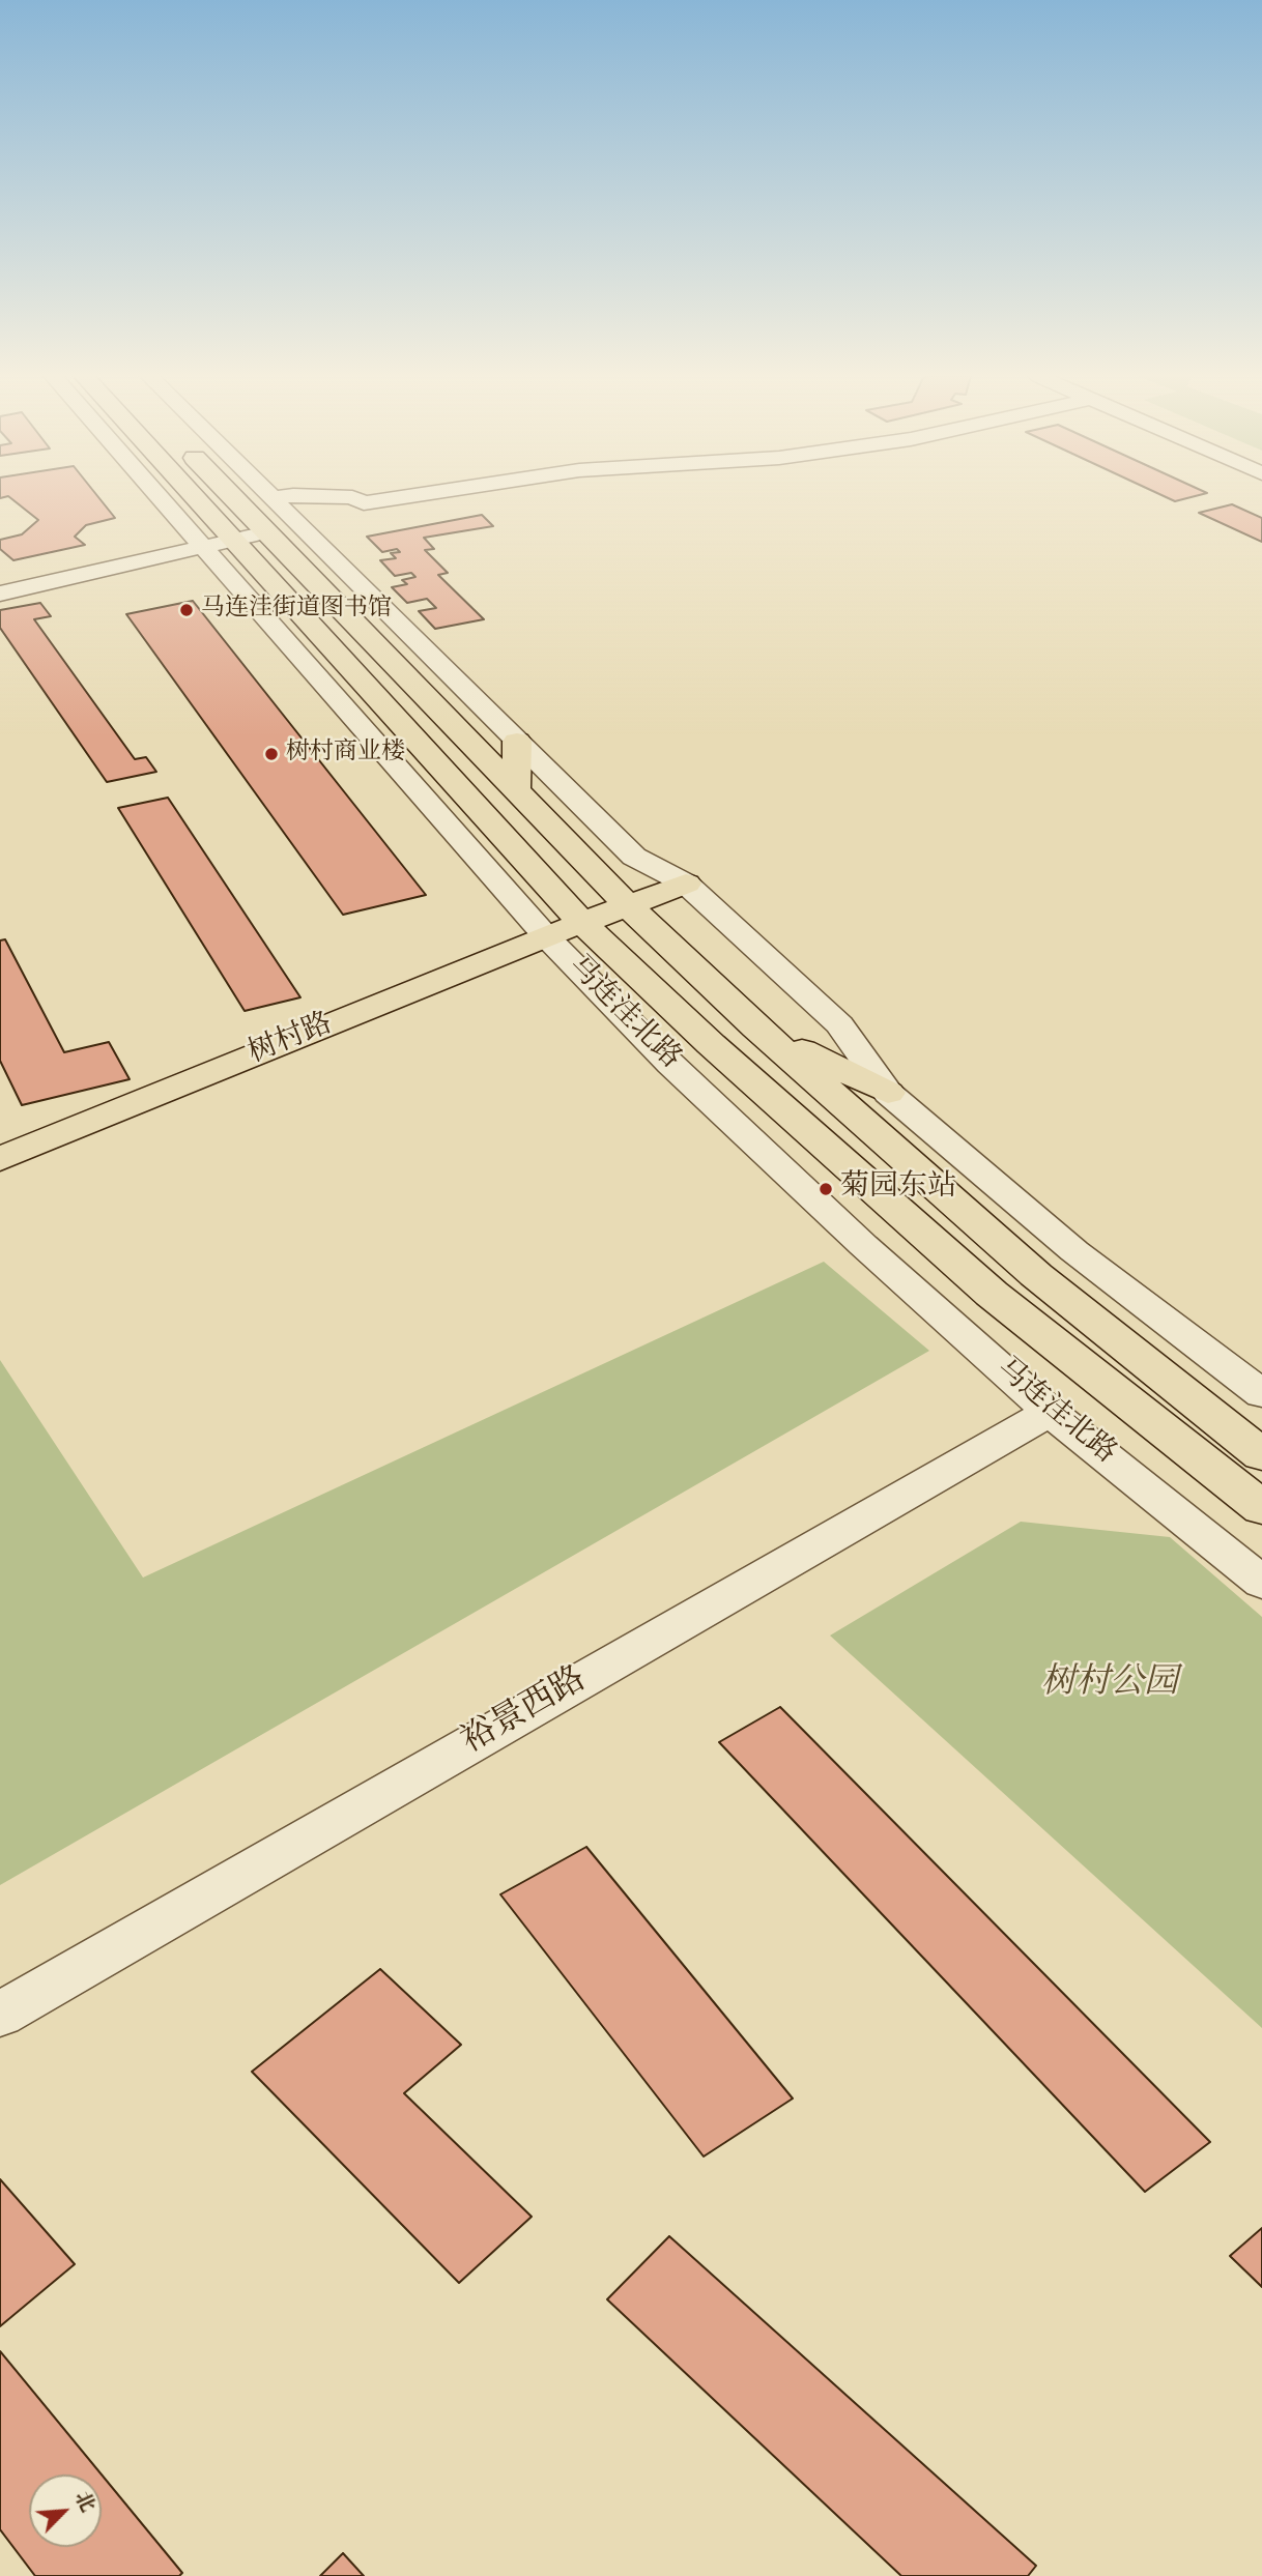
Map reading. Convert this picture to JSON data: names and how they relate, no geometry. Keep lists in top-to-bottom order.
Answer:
{
  "streets": {
    "main road": ["马连洼北路", "树村路"],
    "street": ["裕景西路"]
  },
  "crossings": [
    ["马连洼北路", "树村路"],
    ["马连洼北路", "裕景西路"]
  ],
  "parks": ["树村公园"],
  "places": ["马连洼街道图书馆", "树村商业楼", "菊园东站"],
  "north": "top right"
}
